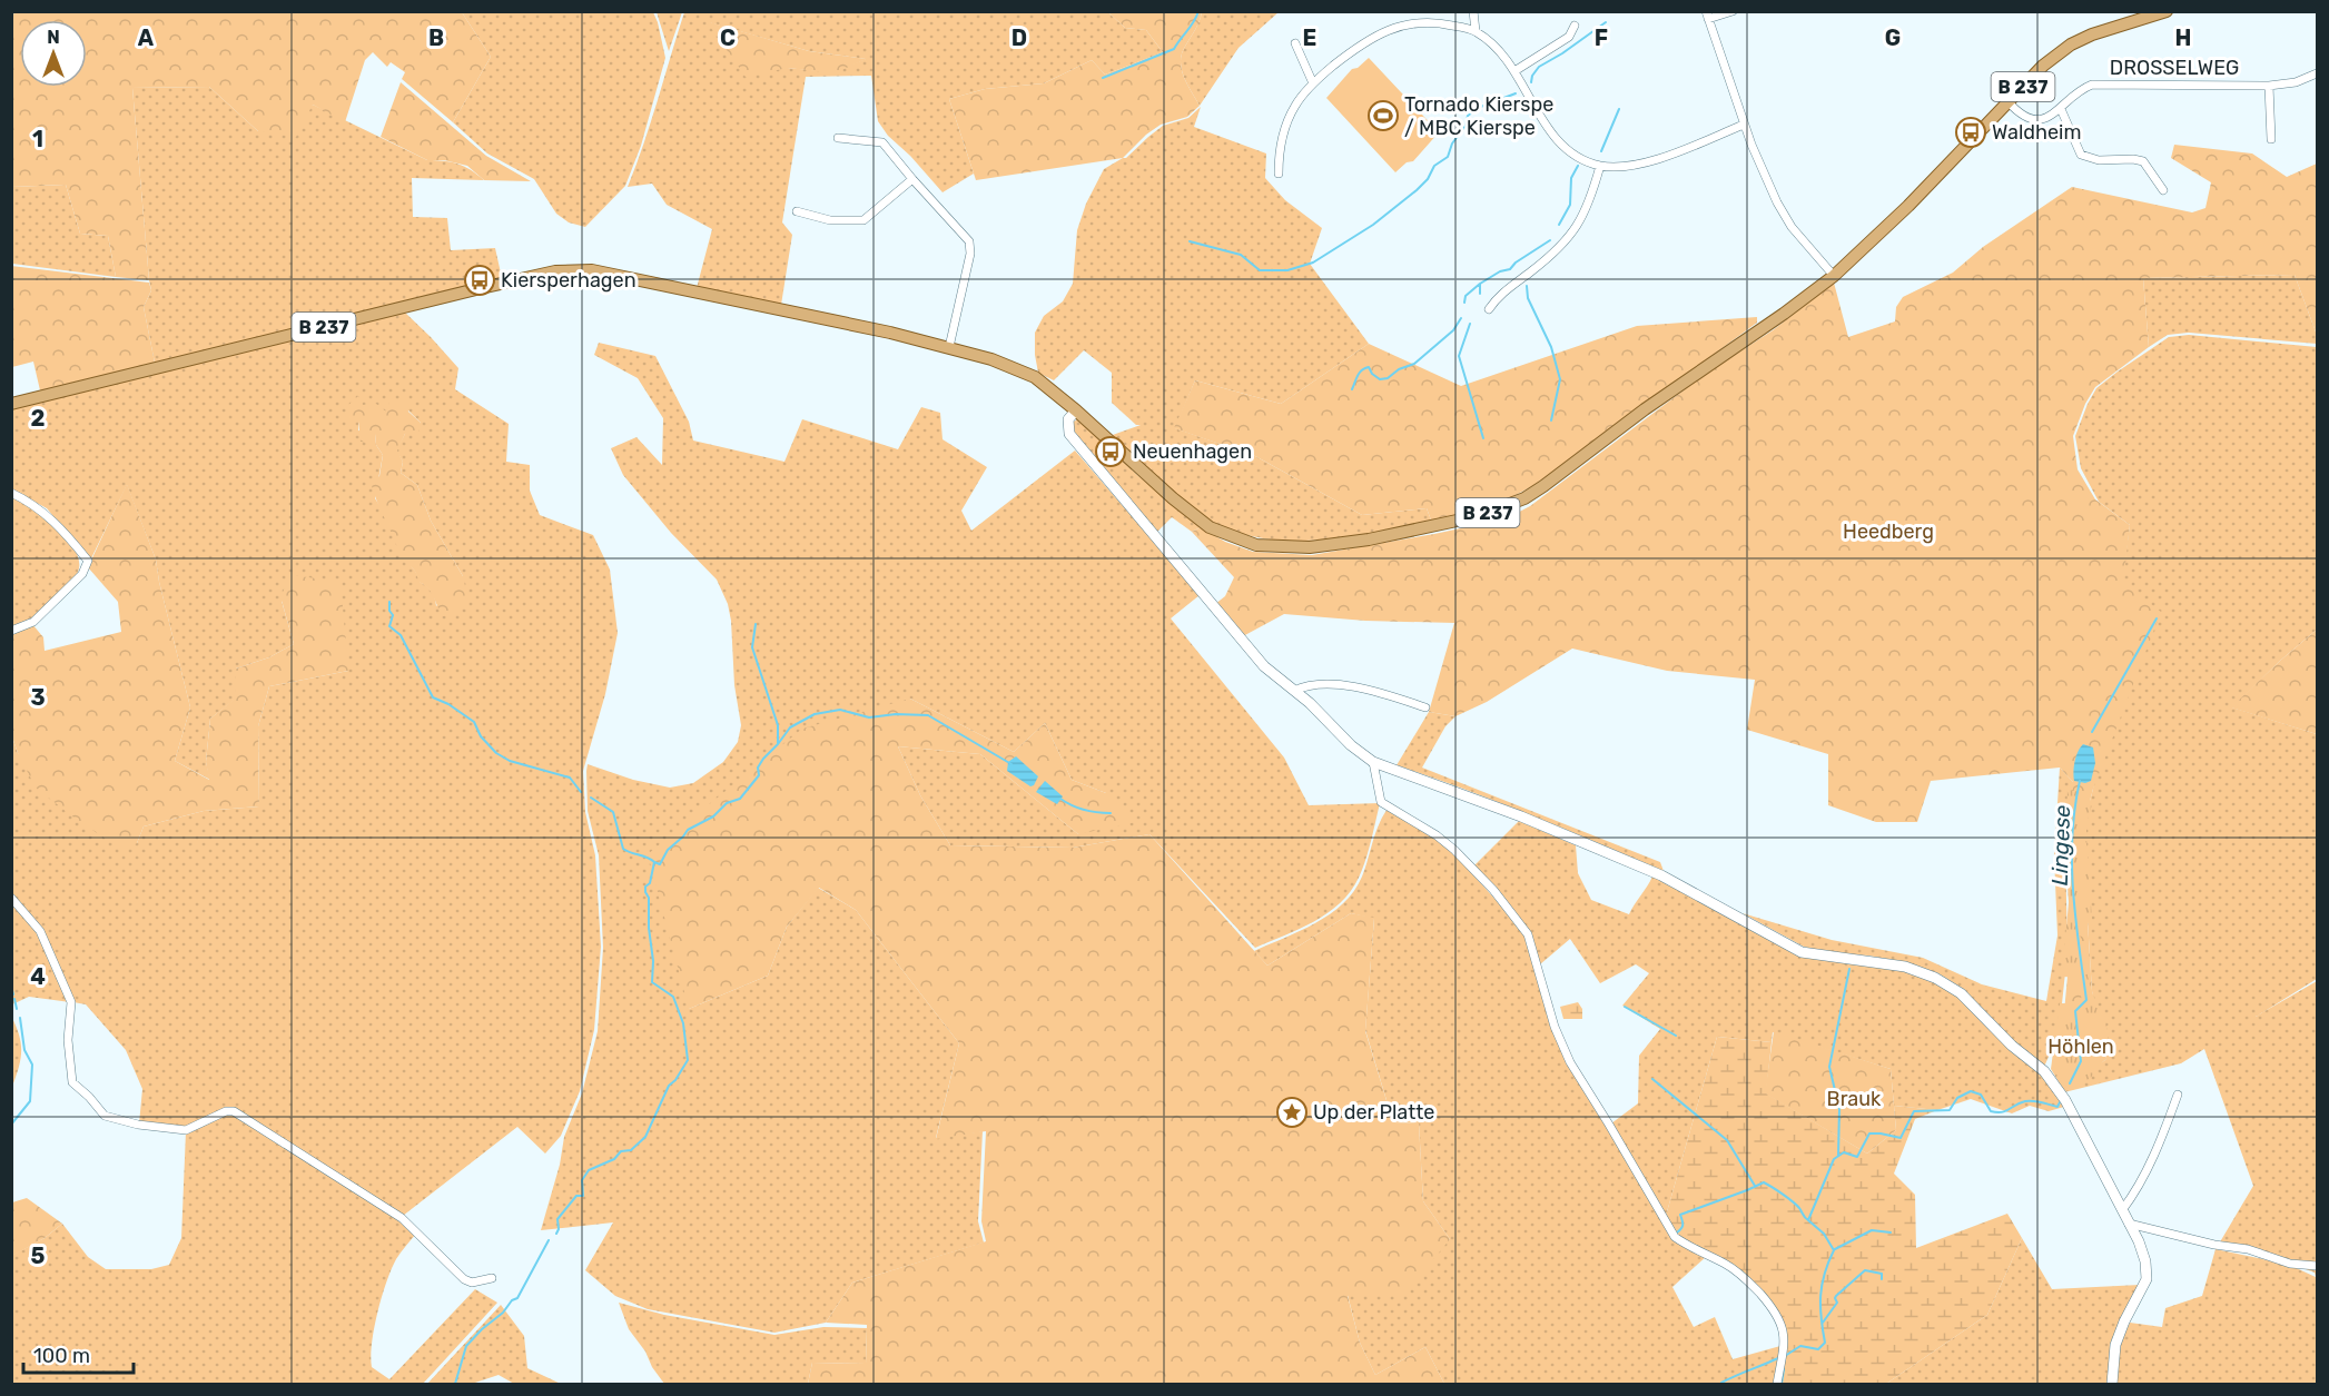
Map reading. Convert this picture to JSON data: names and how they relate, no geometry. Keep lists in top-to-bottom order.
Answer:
{
  "streets": {
    "main road": ["B 237"],
    "street": ["DROSSELWEG"]
  },
  "crossings": [
    ["DROSSELWEG", "B 237"]
  ],
  "water": ["Lingese"],
  "parks": ["Heedberg", "Höhlen", "Brauk"],
  "places": {
    "sports": ["Tornado Kierspe / MBC Kierspe"],
    "bus stop": ["Waldheim", "Kiersperhagen", "Neuenhagen"],
    "place": ["Up der Platte"]
  },
  "scale_bar": "100 m",
  "north": "top",
  "grid": {
    "columns": [
      "A",
      "B",
      "C",
      "D",
      "E",
      "F",
      "G",
      "H"
    ],
    "rows": [
      "1",
      "2",
      "3",
      "4",
      "5"
    ]
  }
}
